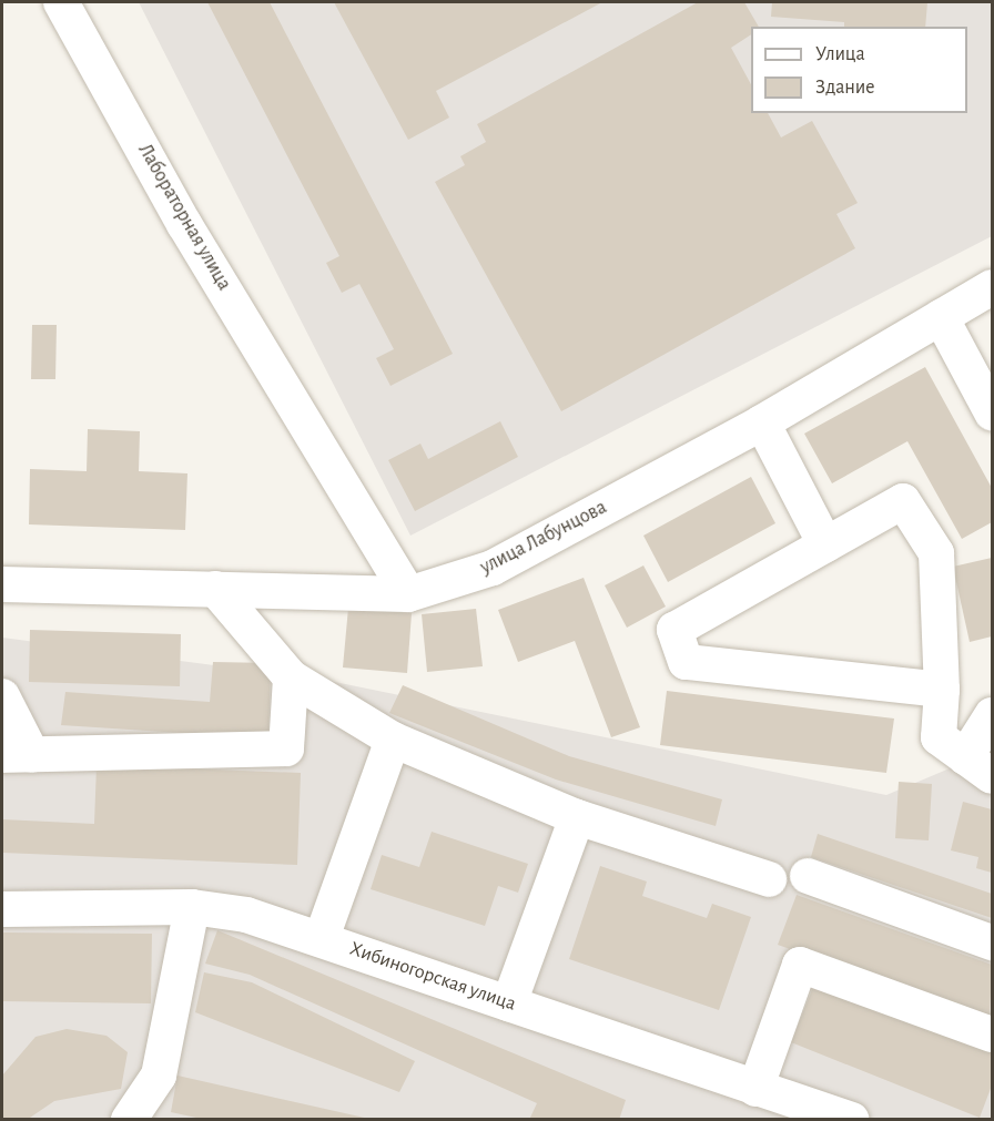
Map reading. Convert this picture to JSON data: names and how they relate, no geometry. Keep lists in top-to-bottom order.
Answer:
{
  "streets": {
    "street": ["Лабораторная улица", "улица Лабунцова", "Хибиногорская улица"]
  },
  "crossings": [
    ["Лабораторная улица", "улица Лабунцова"]
  ],
  "legend": ["Улица", "Здание"]
}
